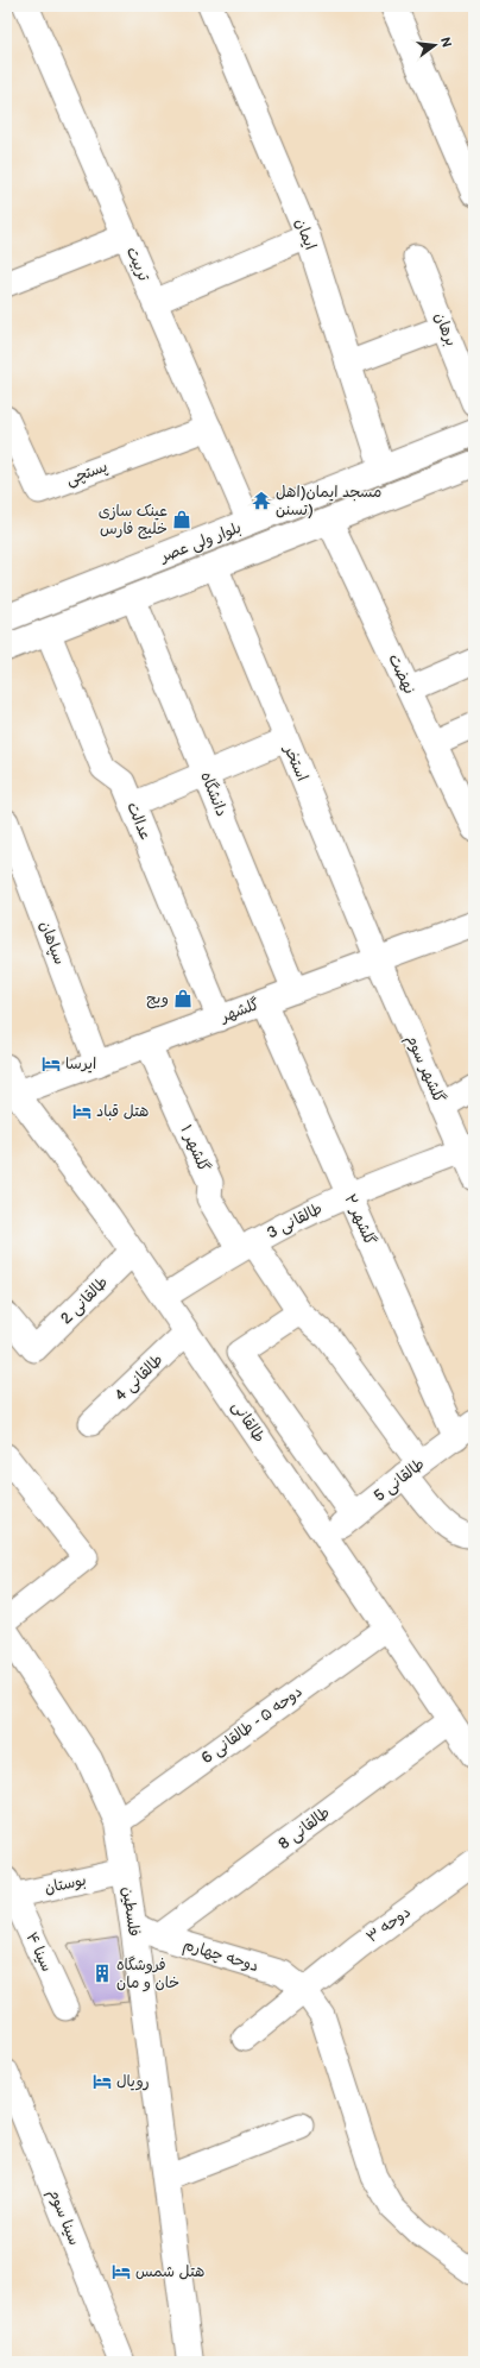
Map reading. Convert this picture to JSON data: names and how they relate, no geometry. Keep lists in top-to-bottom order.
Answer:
{
  "streets": {
    "main road": ["بلوار ولی عصر", "فلسطین"],
    "street": [
      "ایمان",
      "تربیت",
      "برهان",
      "پستچی",
      "نهضت",
      "استخر",
      "دانشگاه",
      "عدالت",
      "سپاهان",
      "گلشهر",
      "گلشهر سوم",
      "گلشهر ۱",
      "گلشهر ۲",
      "طالقانی 3",
      "طالقانی 2",
      "طالقانی 4",
      "طالقانی",
      "طالقانی 5",
      "دوحه ۵ - طالقانی 6",
      "طالقانی 8",
      "بوستان",
      "دوحه ۳",
      "سینا ۴",
      "دوحه چهارم",
      "سینا سوم"
    ]
  },
  "crossings": [
    ["ایمان", "بلوار ولی عصر"],
    ["تربیت", "پستچی"],
    ["تربیت", "بلوار ولی عصر"],
    ["بلوار ولی عصر", "نهضت"],
    ["بلوار ولی عصر", "استخر"],
    ["بلوار ولی عصر", "دانشگاه"],
    ["بلوار ولی عصر", "عدالت"],
    ["استخر", "گلشهر"],
    ["استخر", "گلشهر سوم"],
    ["دانشگاه", "گلشهر"],
    ["عدالت", "گلشهر"],
    ["سپاهان", "گلشهر"],
    ["گلشهر", "گلشهر سوم"],
    ["گلشهر", "گلشهر ۱"],
    ["گلشهر", "گلشهر ۲"],
    ["گلشهر", "طالقانی"],
    ["گلشهر سوم", "طالقانی 3"],
    ["گلشهر ۱", "طالقانی 3"],
    ["گلشهر ۱", "طالقانی 5"],
    ["گلشهر ۲", "طالقانی 3"],
    ["گلشهر ۲", "طالقانی 5"],
    ["طالقانی 3", "طالقانی"],
    ["طالقانی 2", "طالقانی"],
    ["طالقانی 4", "طالقانی"],
    ["طالقانی", "طالقانی 5"],
    ["طالقانی", "دوحه ۵ - طالقانی 6"],
    ["طالقانی", "طالقانی 8"],
    ["دوحه ۵ - طالقانی 6", "فلسطین"],
    ["طالقانی 8", "دوحه چهارم"],
    ["بوستان", "فلسطین"],
    ["بوستان", "سینا ۴"],
    ["فلسطین", "دوحه چهارم"],
    ["دوحه ۳", "دوحه چهارم"]
  ],
  "places": {
    "temple": ["مسجد ایمان(اهل تسنن)"],
    "shop": ["عینک سازی خلیج فارس", "ویچ"],
    "hotel": [
      "ایرسا",
      "هتل قباد",
      "رویال",
      "هتل شمس"
    ],
    "building": ["فروشگاه خان و مان"]
  },
  "north": "right"
}
